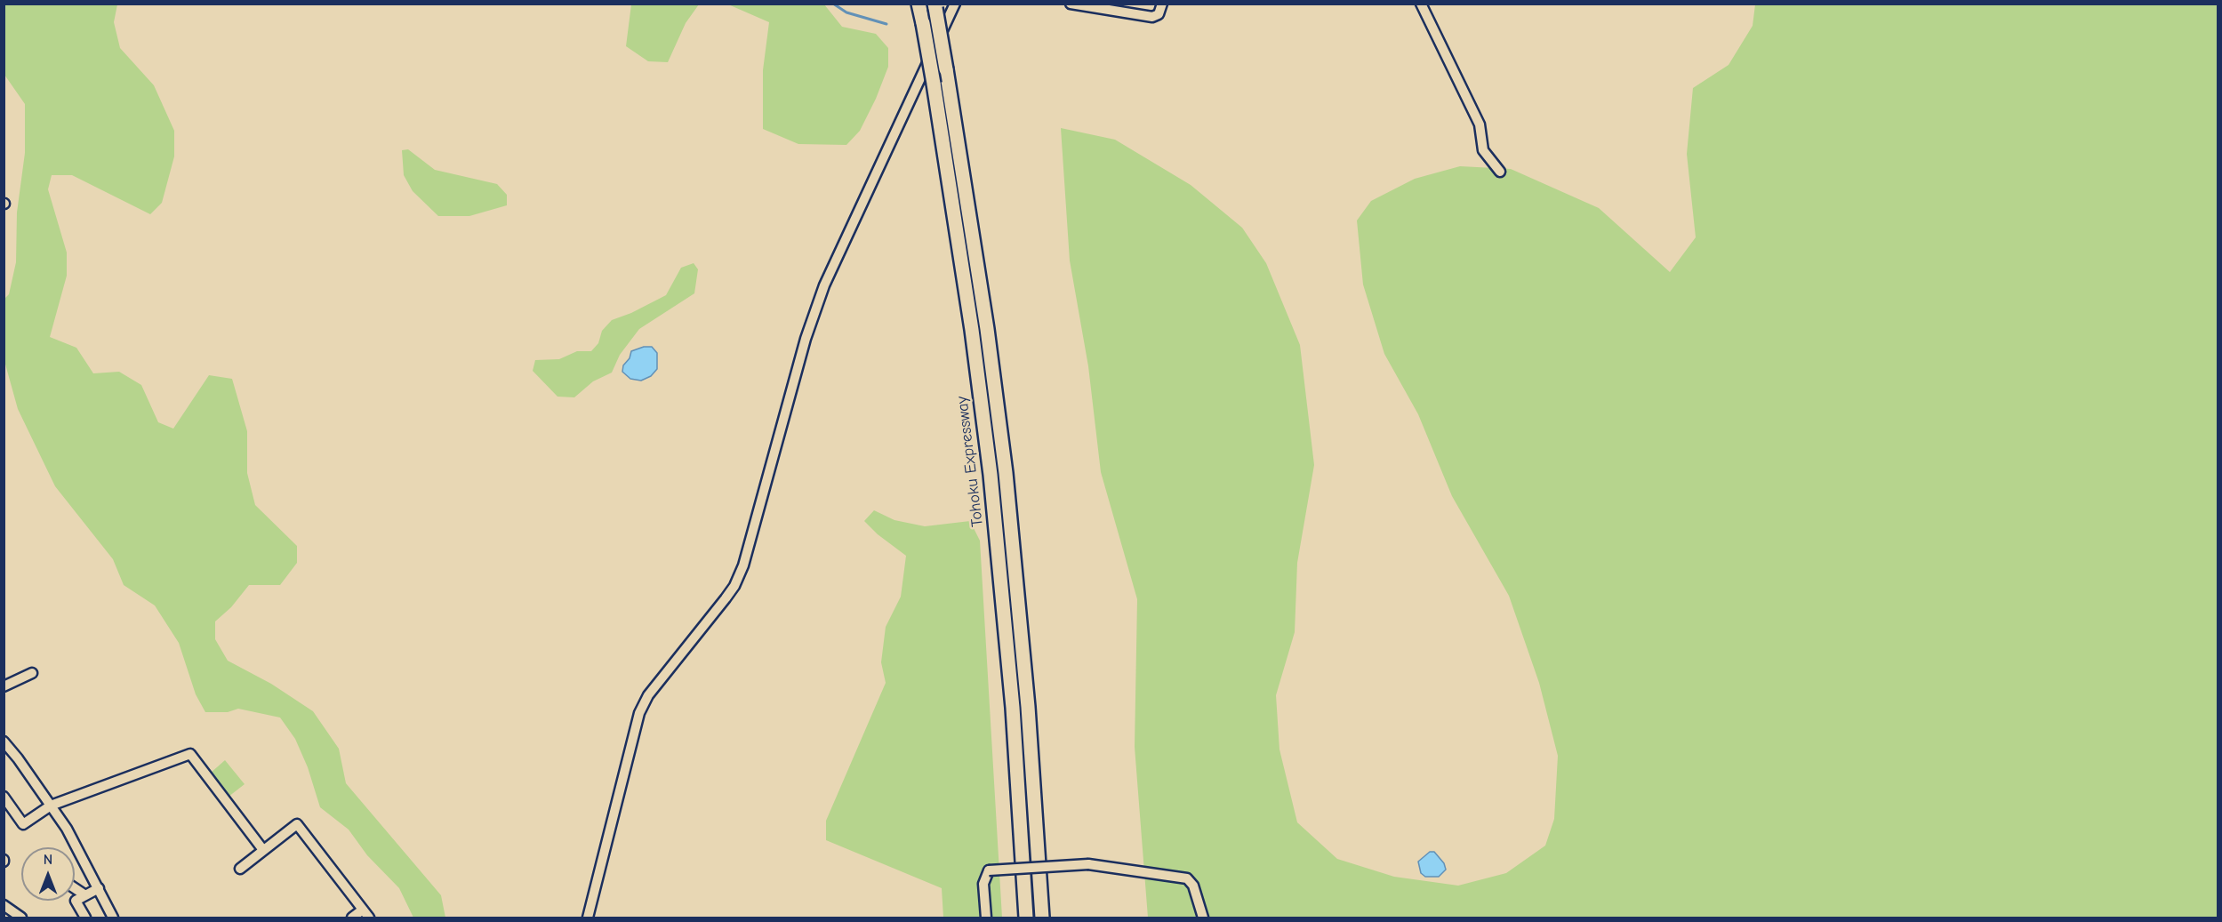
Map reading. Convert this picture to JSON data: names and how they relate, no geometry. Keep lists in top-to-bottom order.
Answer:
{
  "streets": {
    "highway": ["Tohoku Expressway"]
  },
  "north": "top"
}
